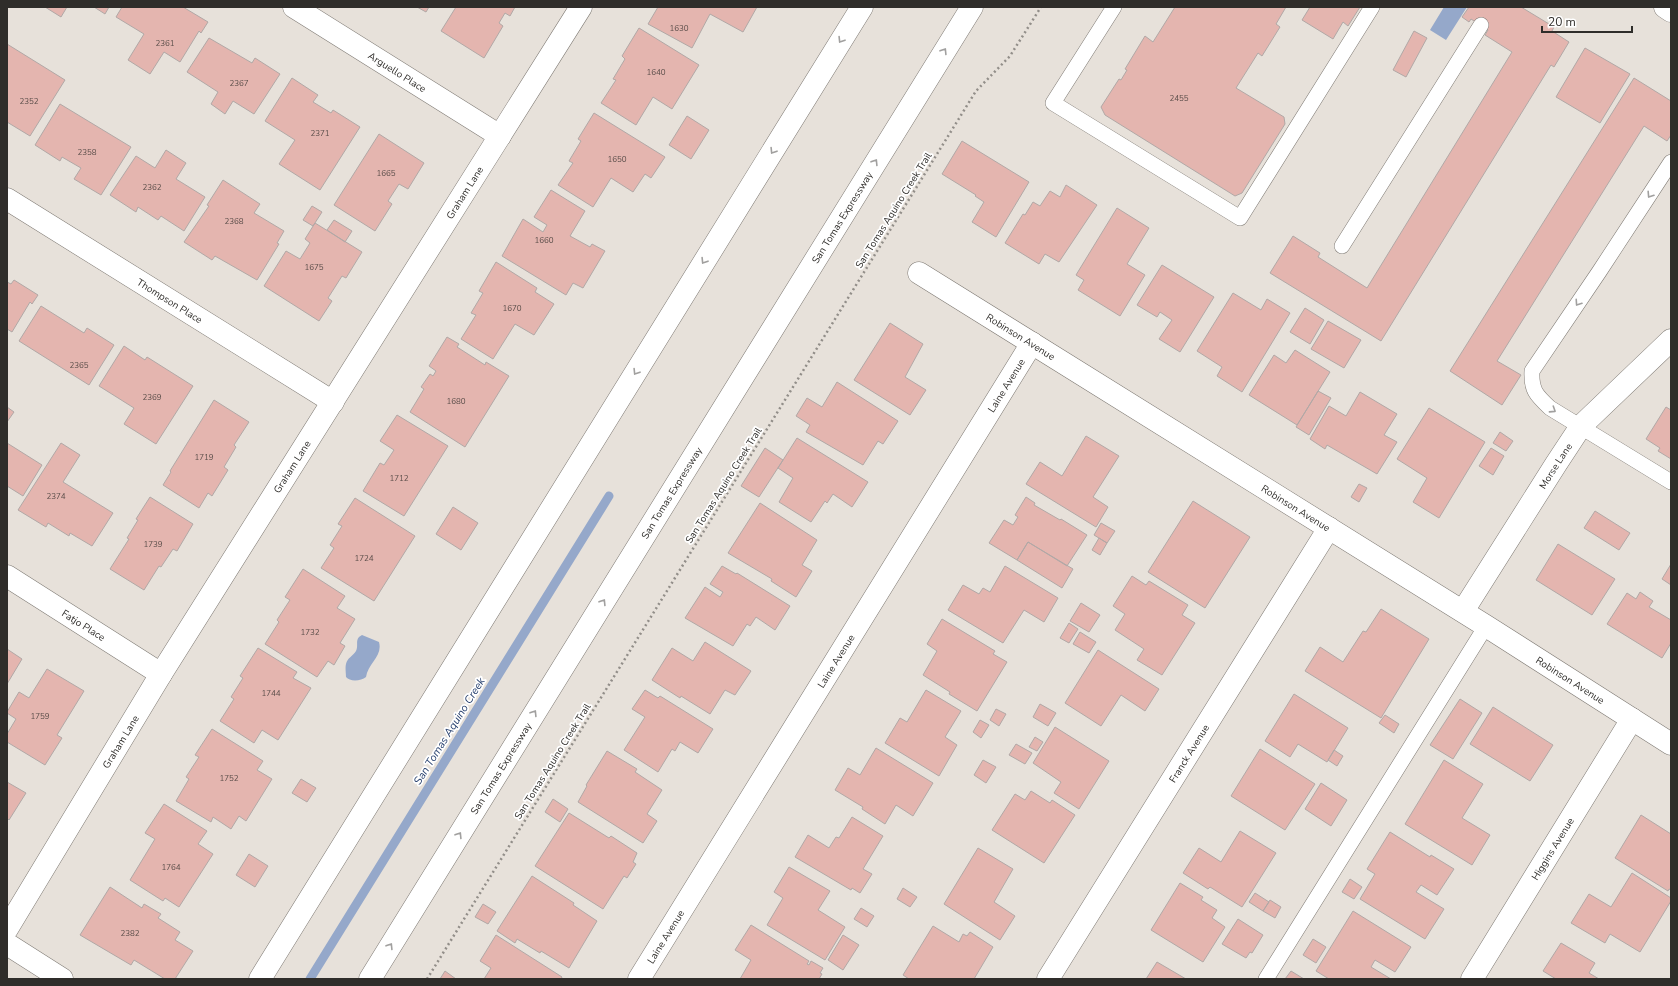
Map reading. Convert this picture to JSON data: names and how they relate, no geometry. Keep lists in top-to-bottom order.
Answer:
{
  "streets": {
    "main road": [
      "Arguello Place",
      "Graham Lane",
      "San Tomas Expressway",
      "Thompson Place",
      "Robinson Avenue",
      "Laine Avenue",
      "Morse Lane",
      "Fatjo Place",
      "Franck Avenue",
      "Higgins Avenue"
    ],
    "path": ["San Tomas Aquino Creek Trail"]
  },
  "crossings": [
    ["Arguello Place", "Graham Lane"],
    ["Graham Lane", "Thompson Place"],
    ["Graham Lane", "Fatjo Place"],
    ["Robinson Avenue", "Laine Avenue"],
    ["Robinson Avenue", "Morse Lane"],
    ["Robinson Avenue", "Franck Avenue"],
    ["Robinson Avenue", "Higgins Avenue"]
  ],
  "water": ["San Tomas Aquino Creek"],
  "house_numbers": [
    "1630",
    "2361",
    "1640",
    "2367",
    "2455",
    "2352",
    "2371",
    "2358",
    "1650",
    "1665",
    "2362",
    "2368",
    "1660",
    "1675",
    "1670",
    "2365",
    "2369",
    "1680",
    "1719",
    "1712",
    "2374",
    "1739",
    "1724",
    "1732",
    "1744",
    "1759",
    "1752",
    "1764",
    "2382"
  ],
  "scale_bar": "20 m"
}
